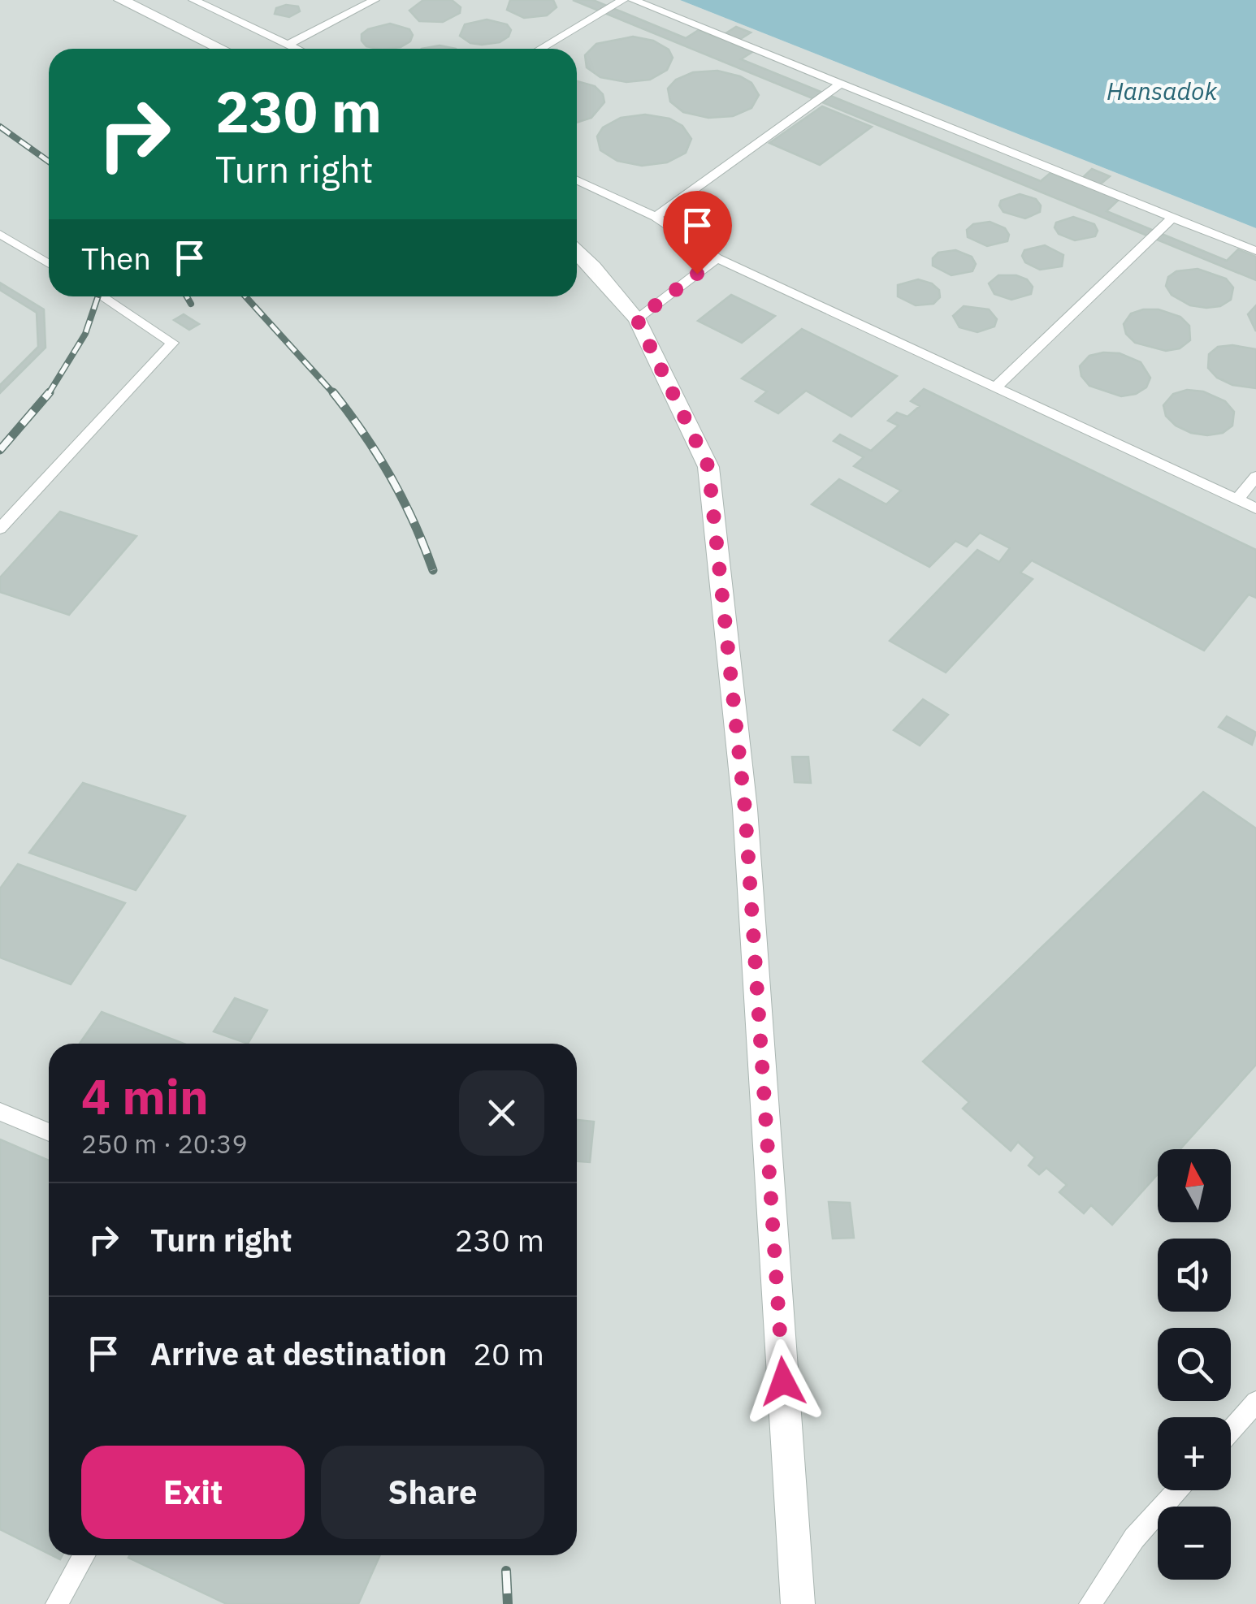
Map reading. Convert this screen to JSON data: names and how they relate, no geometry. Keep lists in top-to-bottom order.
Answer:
{
  "water": ["Hansadok"],
  "north": "top",
  "page": {
    "turn": ["230 m", "Turn right"],
    "then": "Then",
    "heading": ["4 min", "250 m · 20:39"],
    "map_buttons": ["+", "−"],
    "list": [
      {
        "name": "Turn right",
        "value": "230 m"
      },
      {
        "name": "Arrive at destination",
        "value": "20 m"
      }
    ],
    "buttons": ["Exit", "Share"]
  }
}
